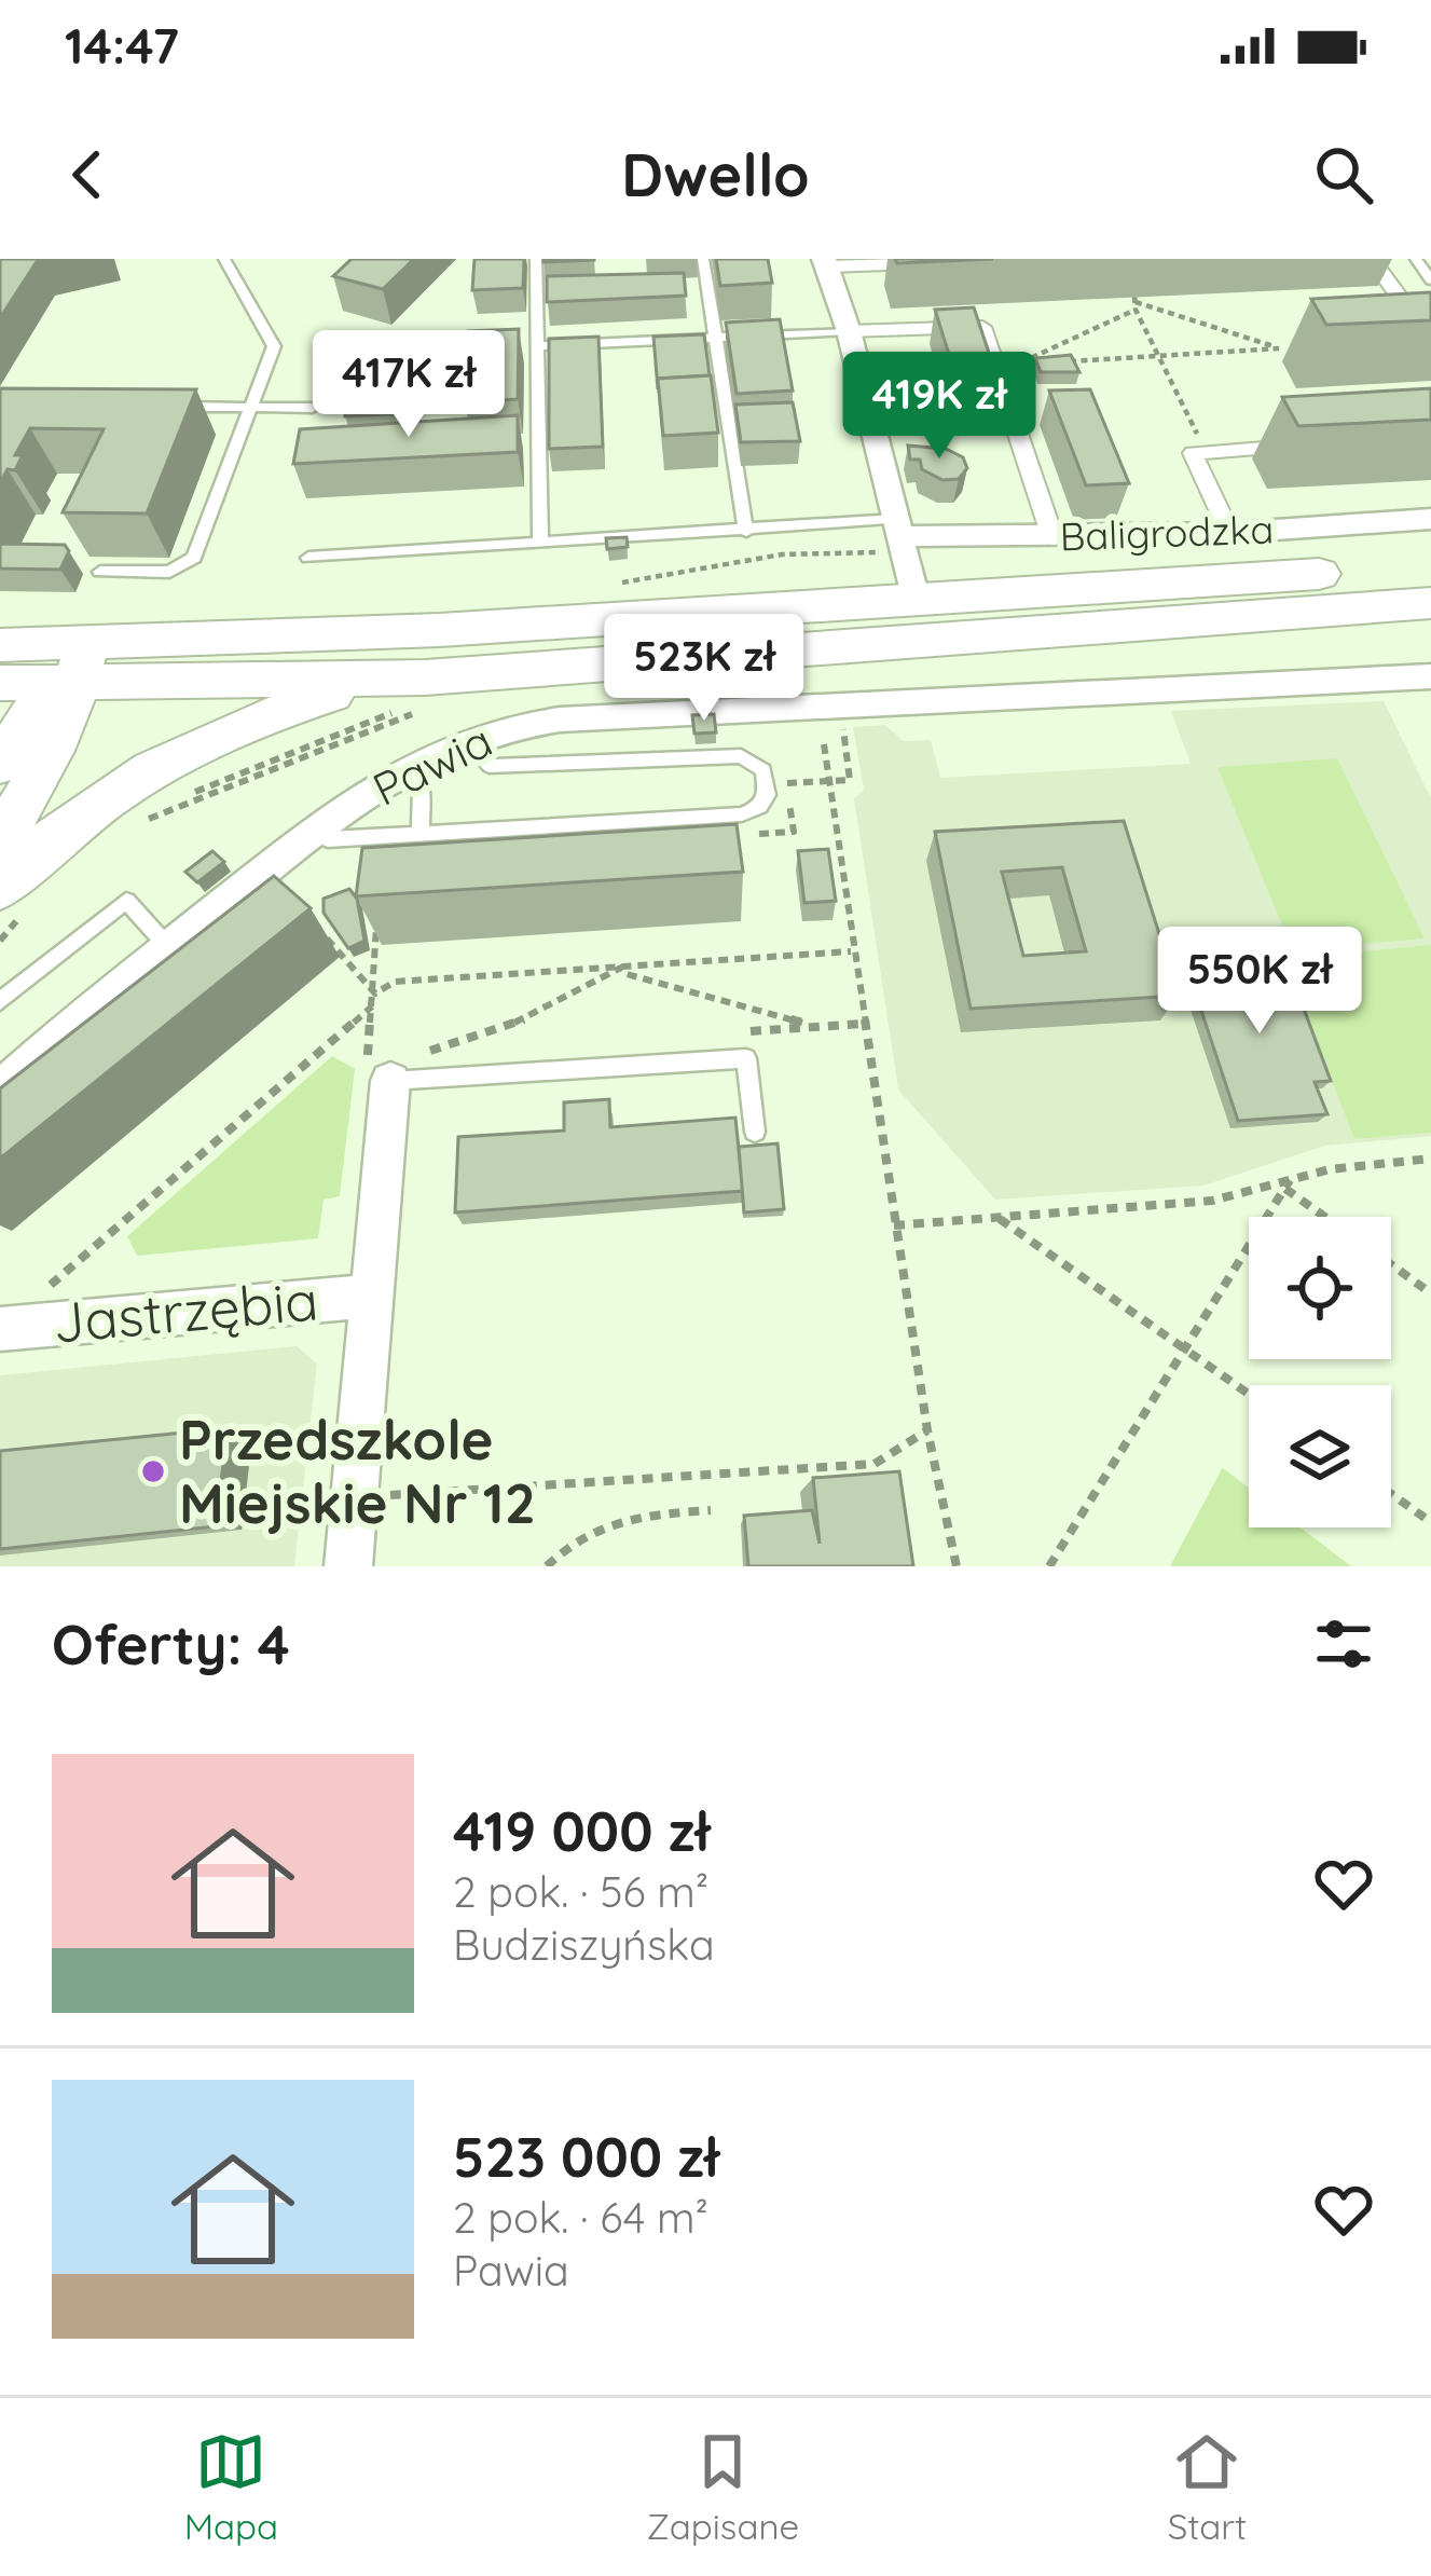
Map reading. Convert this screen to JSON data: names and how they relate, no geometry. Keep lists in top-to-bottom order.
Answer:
{
  "streets": {
    "street": ["Baligrodzka", "Pawia", "Jastrzębia"]
  },
  "places": ["Przedszkole Miejskie Nr 12"],
  "page": {
    "status": "14:47",
    "header": "Dwello",
    "price": [
      "417K zł",
      "419K zł",
      "523K zł",
      "550K zł"
    ],
    "heading": "Oferty: 4",
    "list": [
      {
        "name": "419 000 zł",
        "note": "2 pok. · 56 m² · Budziszyńska"
      },
      {
        "name": "523 000 zł",
        "note": "2 pok. · 64 m² · Pawia"
      }
    ],
    "tabs": ["Mapa", "Zapisane", "Start"]
  }
}
